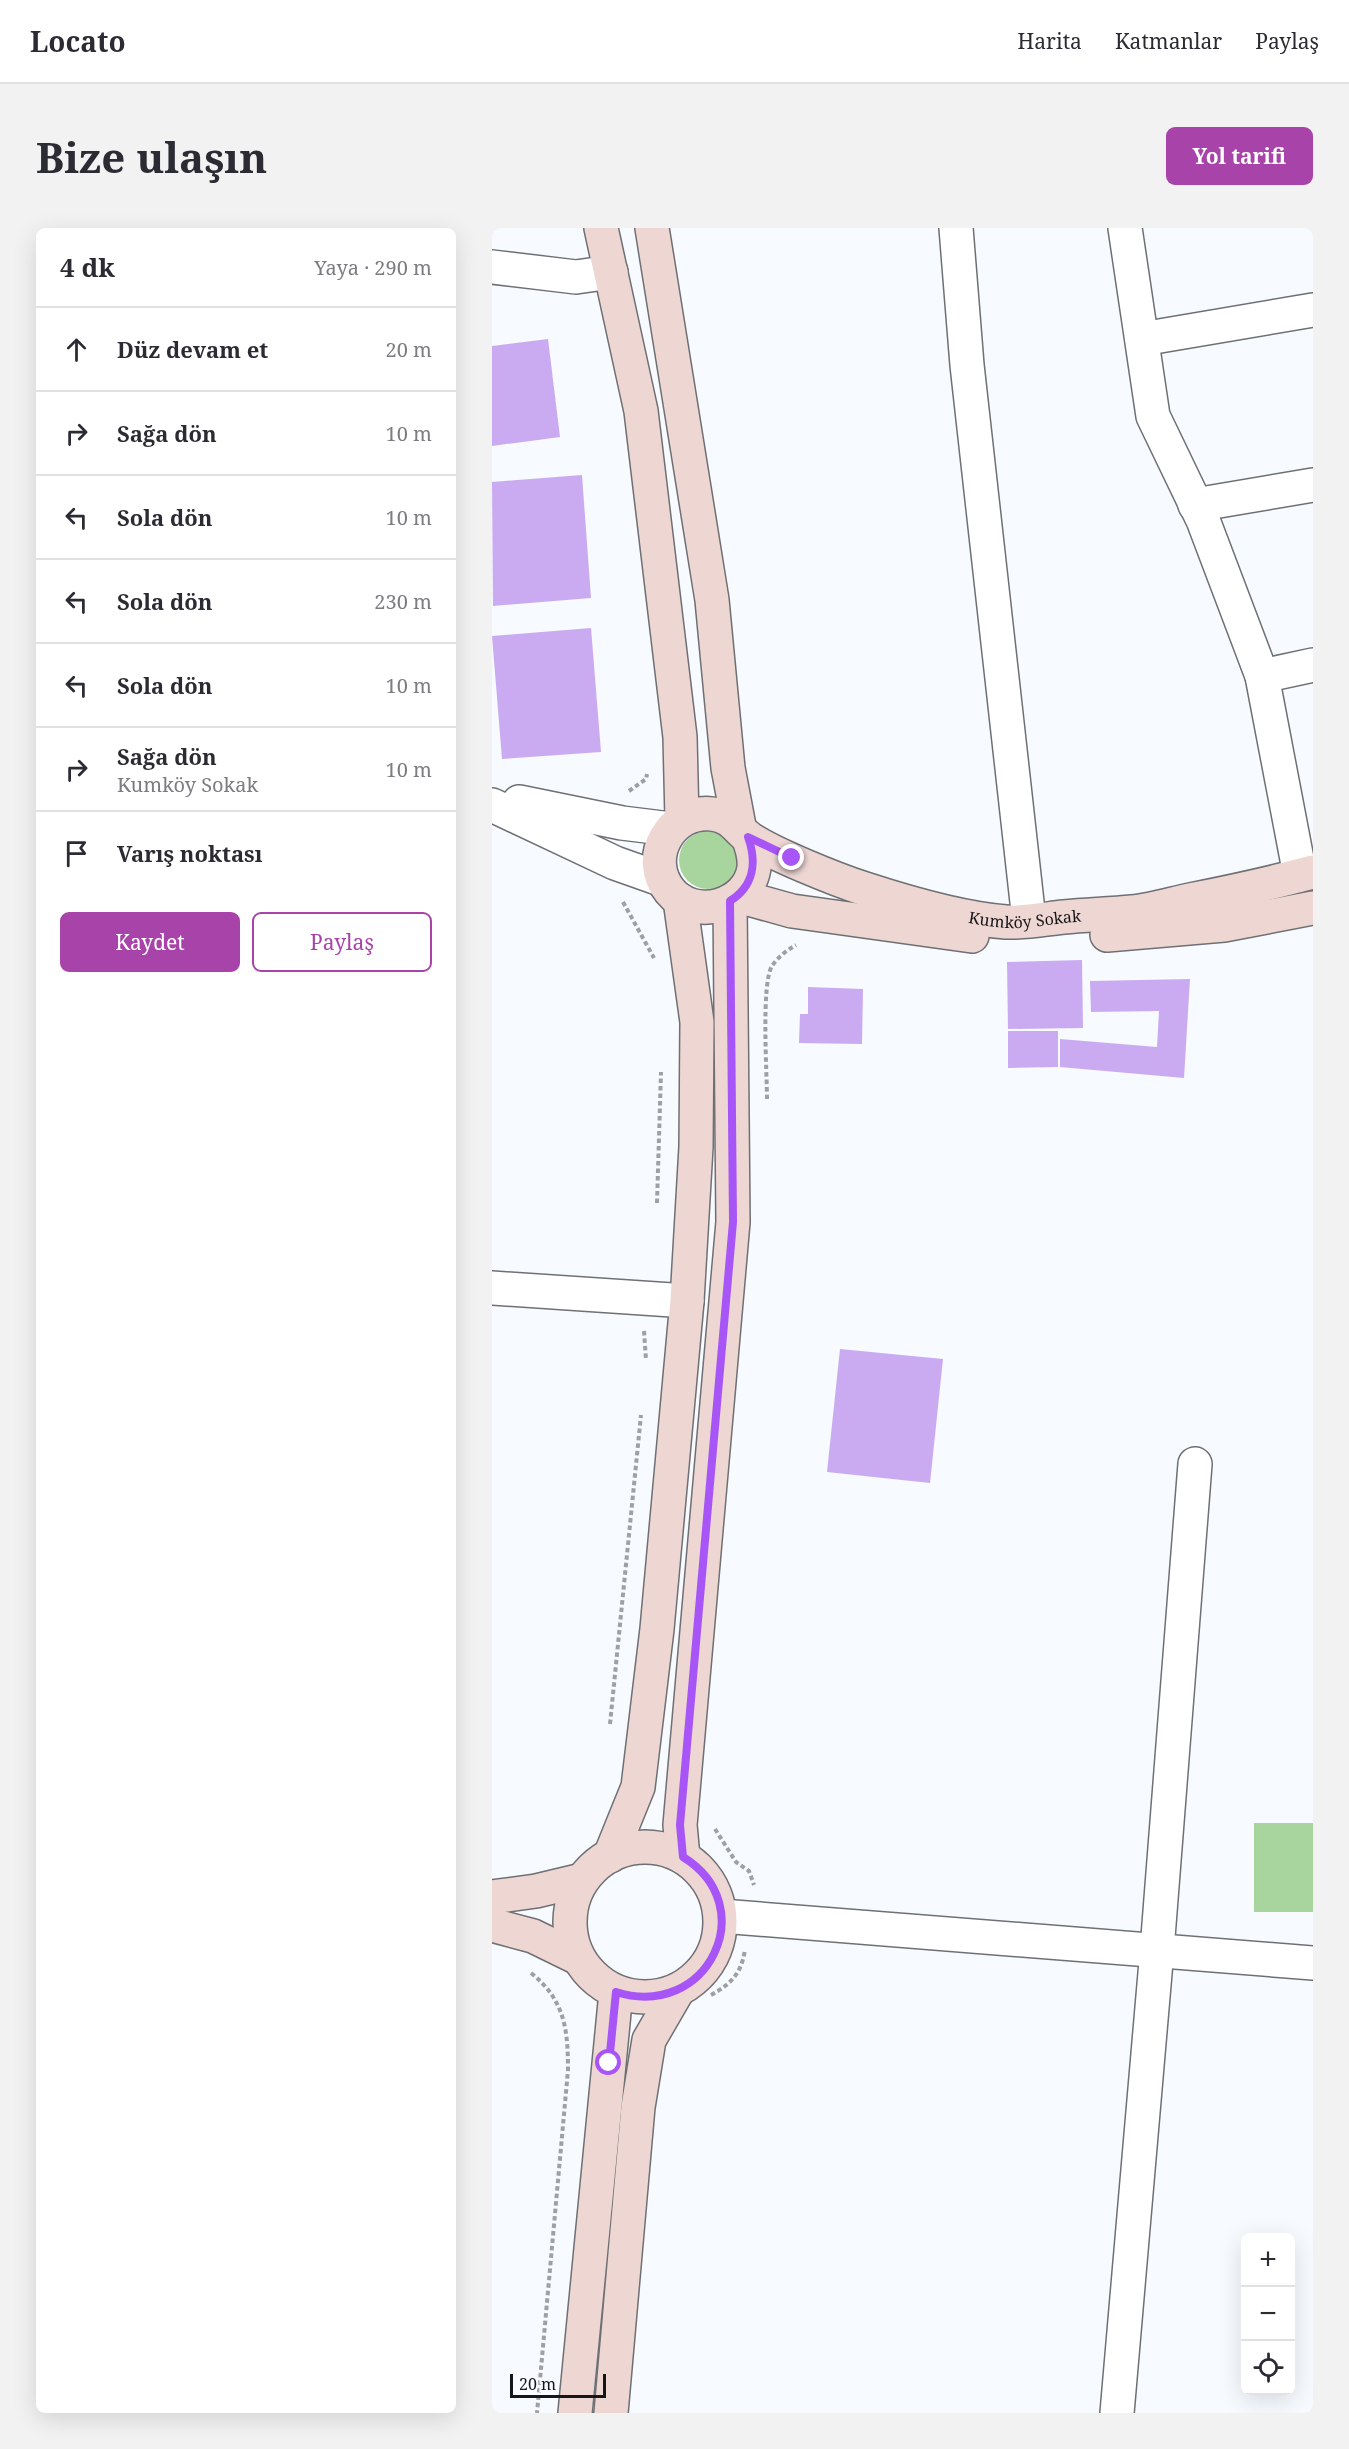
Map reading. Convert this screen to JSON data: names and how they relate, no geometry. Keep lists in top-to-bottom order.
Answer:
{
  "streets": {
    "main road": ["Kumköy Sokak"]
  },
  "scale_bar": "20 m",
  "page": {
    "header": "Locato",
    "nav": ["Harita", "Katmanlar", "Paylaş"],
    "buttons": [
      "Yol tarifi",
      ["Kaydet", "Paylaş"]
    ],
    "title": "Bize ulaşın",
    "heading": ["4 dk", "Yaya · 290 m"],
    "list": [
      ["Düz devam et", "20 m"],
      ["Sağa dön", "10 m"],
      ["Sola dön", "10 m"],
      ["Sola dön", "230 m"],
      ["Sola dön", "10 m"],
      ["Sağa dön", "Kumköy Sokak", "10 m"],
      "Varış noktası"
    ],
    "map_buttons": ["+", "−"],
    "scale": "20 m"
  }
}
